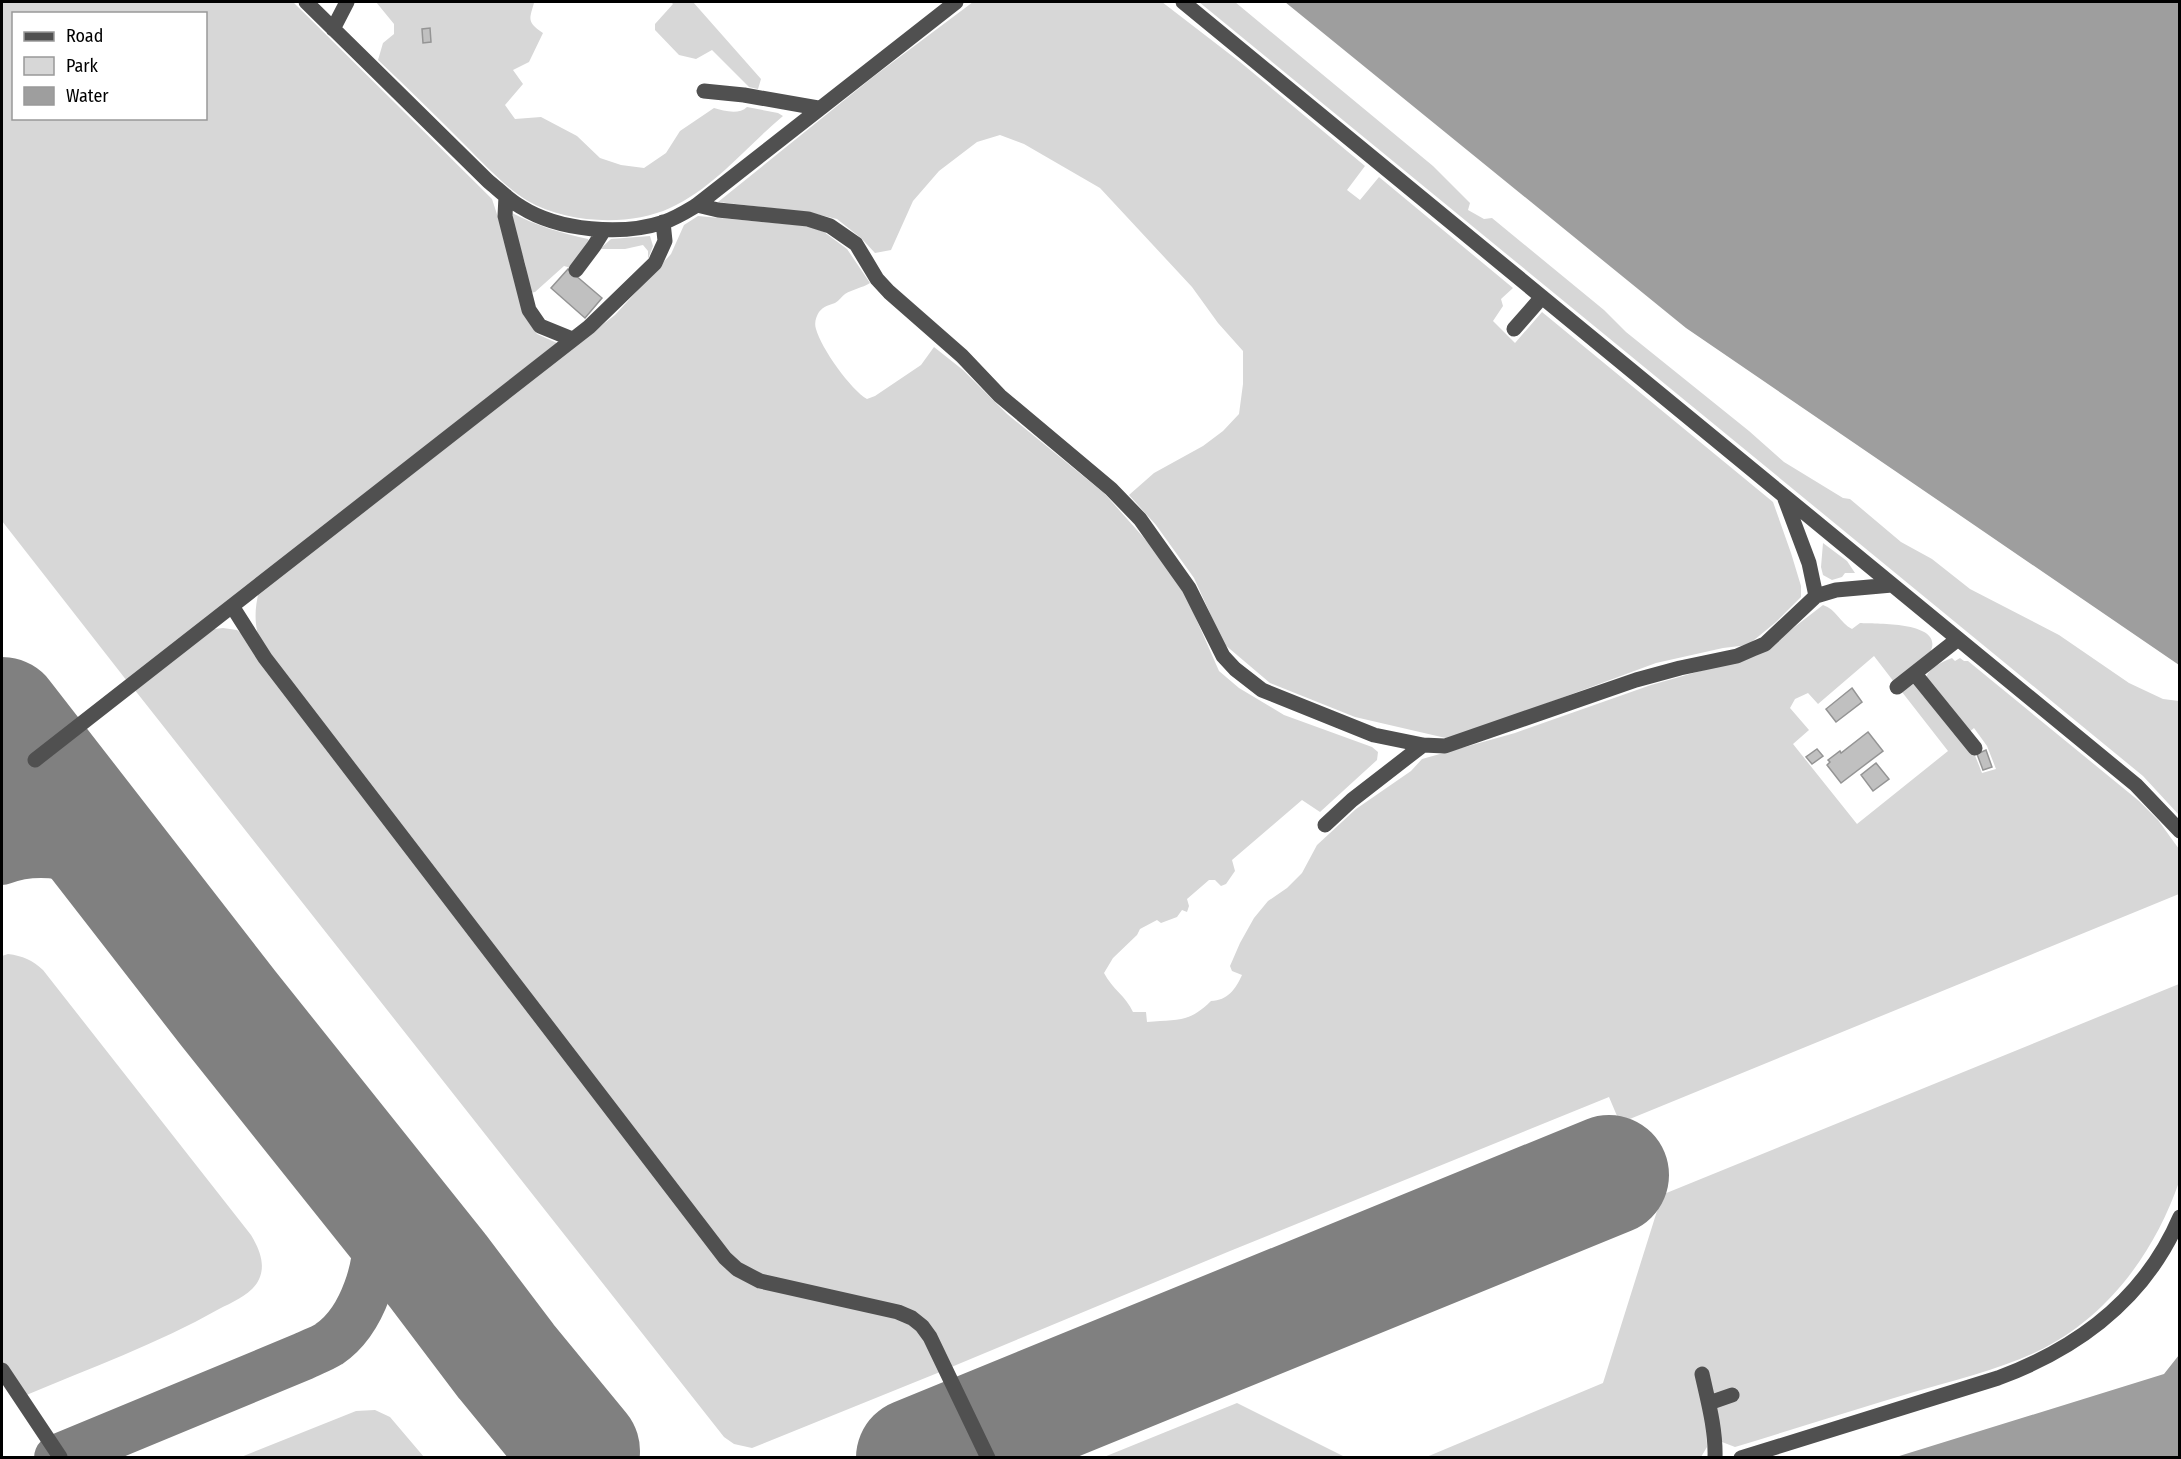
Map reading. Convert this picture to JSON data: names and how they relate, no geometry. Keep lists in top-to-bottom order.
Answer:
{
  "legend": ["Road", "Park", "Water"]
}
